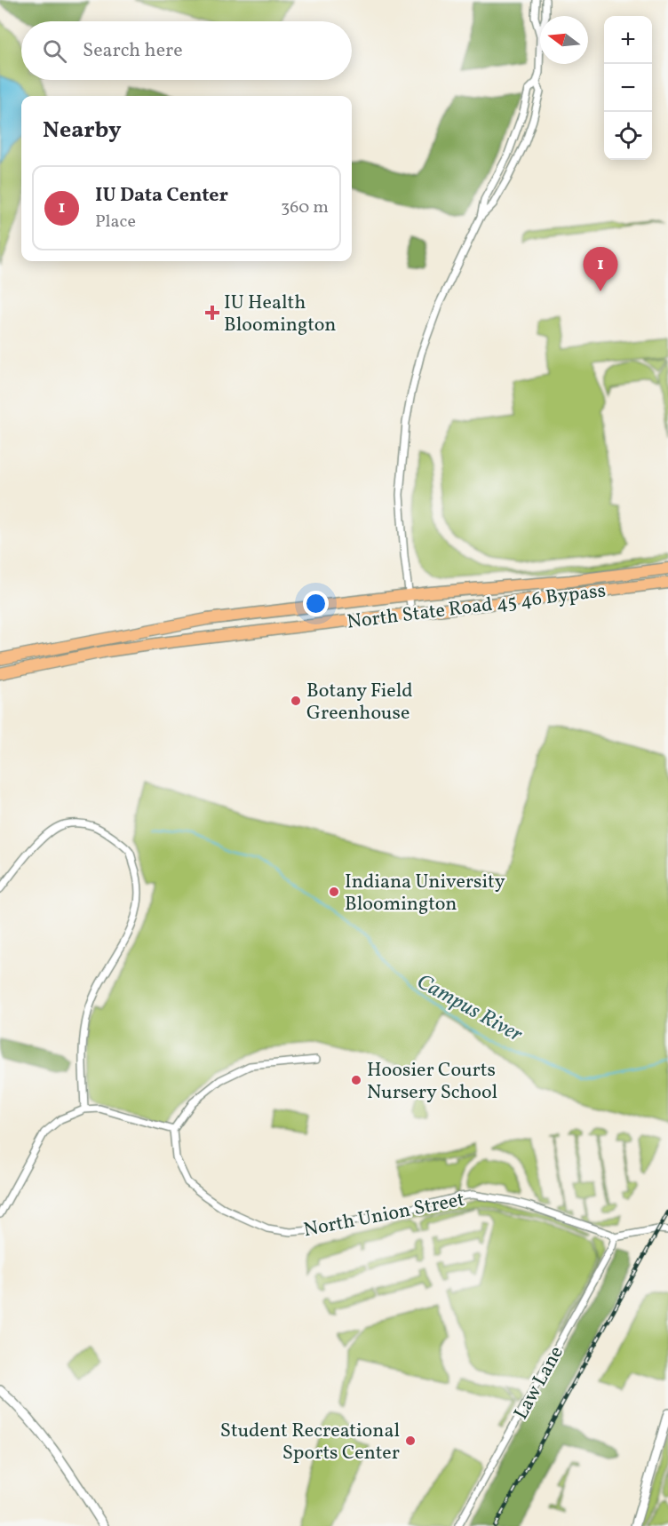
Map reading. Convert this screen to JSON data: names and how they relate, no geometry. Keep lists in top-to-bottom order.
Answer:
{
  "streets": {
    "highway": ["North State Road 45 46 Bypass"],
    "street": ["North Union Street", "Law Lane"]
  },
  "crossings": [
    ["North Union Street", "Law Lane"]
  ],
  "water": ["Campus River"],
  "places": {
    "health": ["IU Health Bloomington"],
    "other": [
      "Botany Field Greenhouse",
      "Indiana University Bloomington",
      "Hoosier Courts Nursery School",
      "Student Recreational Sports Center"
    ]
  },
  "north": "left",
  "page": {
    "map_buttons": ["+", "−"],
    "search": "Search here",
    "heading": "Nearby",
    "list": [
      {
        "mark": "1",
        "name": "IU Data Center",
        "note": "Place",
        "value": "360 m"
      }
    ],
    "pins": "1"
  }
}
